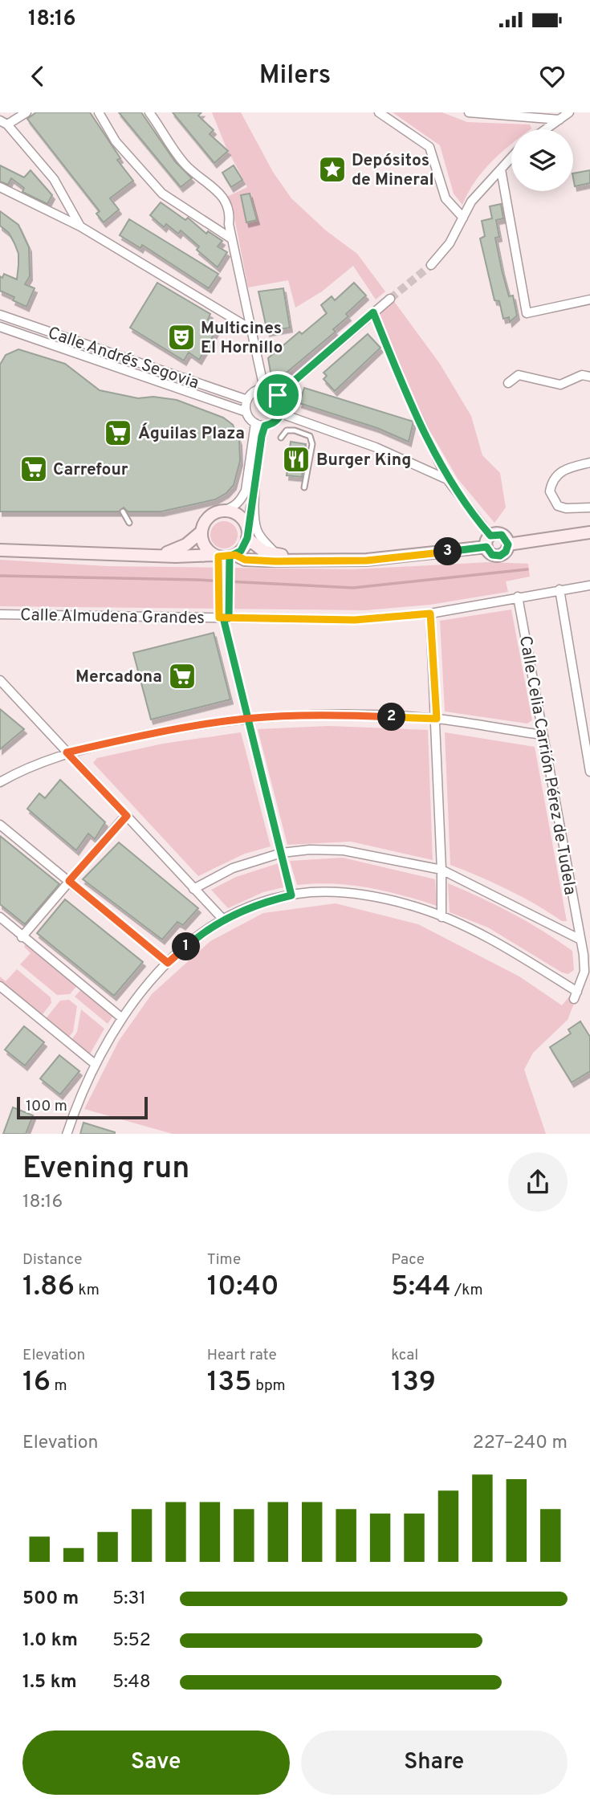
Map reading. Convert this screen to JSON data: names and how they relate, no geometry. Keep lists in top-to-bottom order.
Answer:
{
  "streets": {
    "street": ["Calle Andrés Segovia", "Calle Almudena Grandes", "Calle Celia Carrión Pérez de Tudela"]
  },
  "crossings": [
    ["Calle Almudena Grandes", "Calle Celia Carrión Pérez de Tudela"]
  ],
  "places": {
    "place": ["Depósitos de Mineral"],
    "theatre": ["Multicines El Hornillo"],
    "supermarket": ["Águilas Plaza", "Carrefour", "Mercadona"],
    "restaurant": ["Burger King"]
  },
  "scale_bar": "100 m",
  "page": {
    "status": "18:16",
    "header": "Milers",
    "pins": ["3", "2", "1"],
    "scale": "100 m",
    "heading": ["Evening run", "18:16"],
    "stats": [
      ["Distance", "1.86 km"],
      ["Time", "10:40"],
      ["Pace", "5:44 /km"],
      ["Elevation", "16 m"],
      ["Heart rate", "135 bpm"],
      ["kcal", "139"]
    ],
    "chart": ["Elevation", "227–240 m"],
    "list": [
      {
        "name": "500 m",
        "note": "5:31"
      },
      {
        "name": "1.0 km",
        "note": "5:52"
      },
      {
        "name": "1.5 km",
        "note": "5:48"
      }
    ],
    "buttons": ["Save", "Share"]
  }
}
